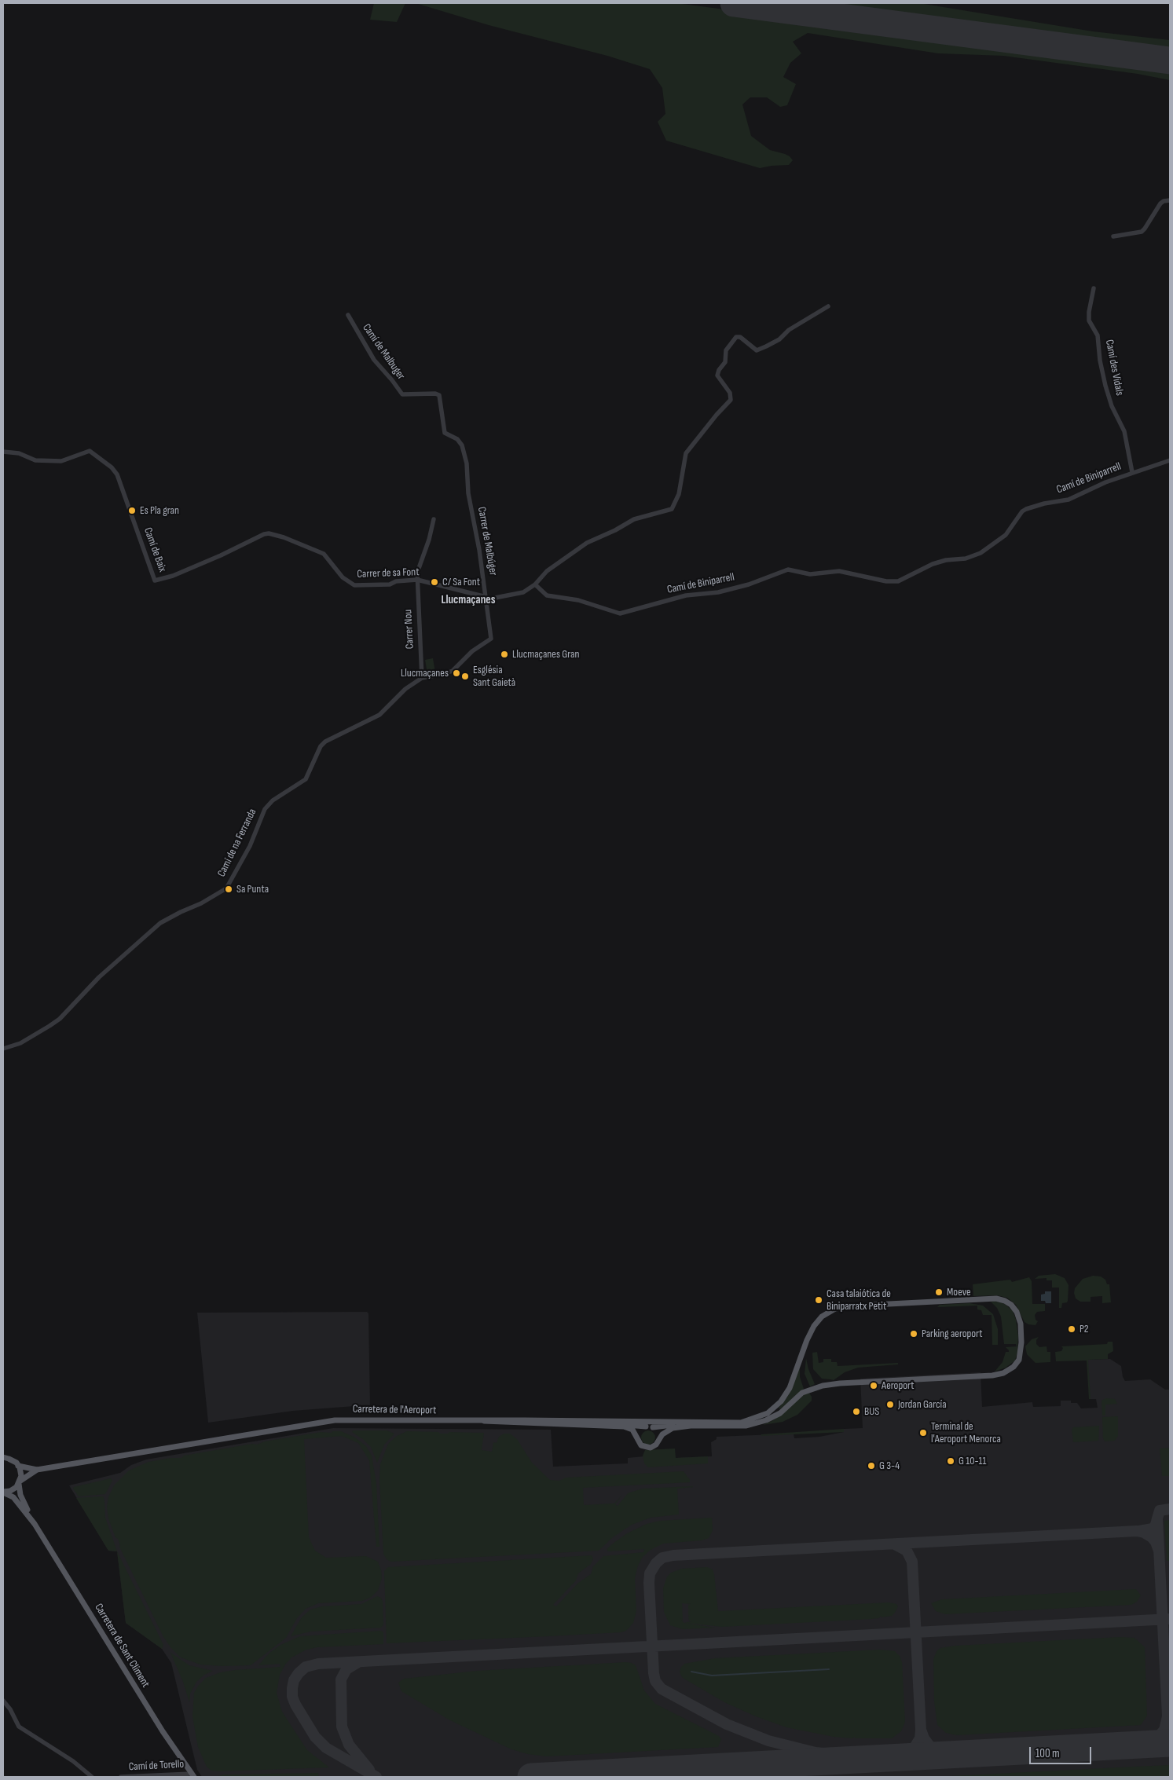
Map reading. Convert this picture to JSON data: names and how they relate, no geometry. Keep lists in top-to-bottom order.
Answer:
{
  "streets": {
    "main road": ["Carretera de l'Aeroport", "Carretera de Sant Climent"],
    "street": [
      "Camí de Malbuger",
      "Camí des Vidals",
      "Camí de Biniparrell",
      "Carrer de Malbúger",
      "Camí de Baix",
      "Carrer de sa Font",
      "Carrer Nou",
      "Camí de na Ferranda",
      "Camí de Torello"
    ]
  },
  "crossings": [
    ["Camí de Malbuger", "Carrer de Malbúger"],
    ["Camí des Vidals", "Camí de Biniparrell"],
    ["Camí de Biniparrell", "Carrer de sa Font"],
    ["Carrer de Malbúger", "Carrer de sa Font"],
    ["Carrer de Malbúger", "Carrer Nou"],
    ["Carrer de Malbúger", "Camí de na Ferranda"],
    ["Camí de Baix", "Carrer de sa Font"],
    ["Carrer de sa Font", "Carrer Nou"],
    ["Carrer Nou", "Camí de na Ferranda"],
    ["Carretera de Sant Climent", "Camí de Torello"]
  ],
  "districts": ["Llucmaçanes"],
  "places": [
    "Es Pla gran",
    "C/ Sa Font",
    "Llucmaçanes Gran",
    "Llucmaçanes",
    "Església Sant Gaietà",
    "Sa Punta",
    "Moeve",
    "Casa talaiótica de Biniparratx Petit",
    "P2",
    "Parking aeroport",
    "Aeroport",
    "Jordan García",
    "BUS",
    "Terminal de l'Aeroport Menorca",
    "G 10-11",
    "G 3-4"
  ],
  "scale_bar": "100 m"
}
